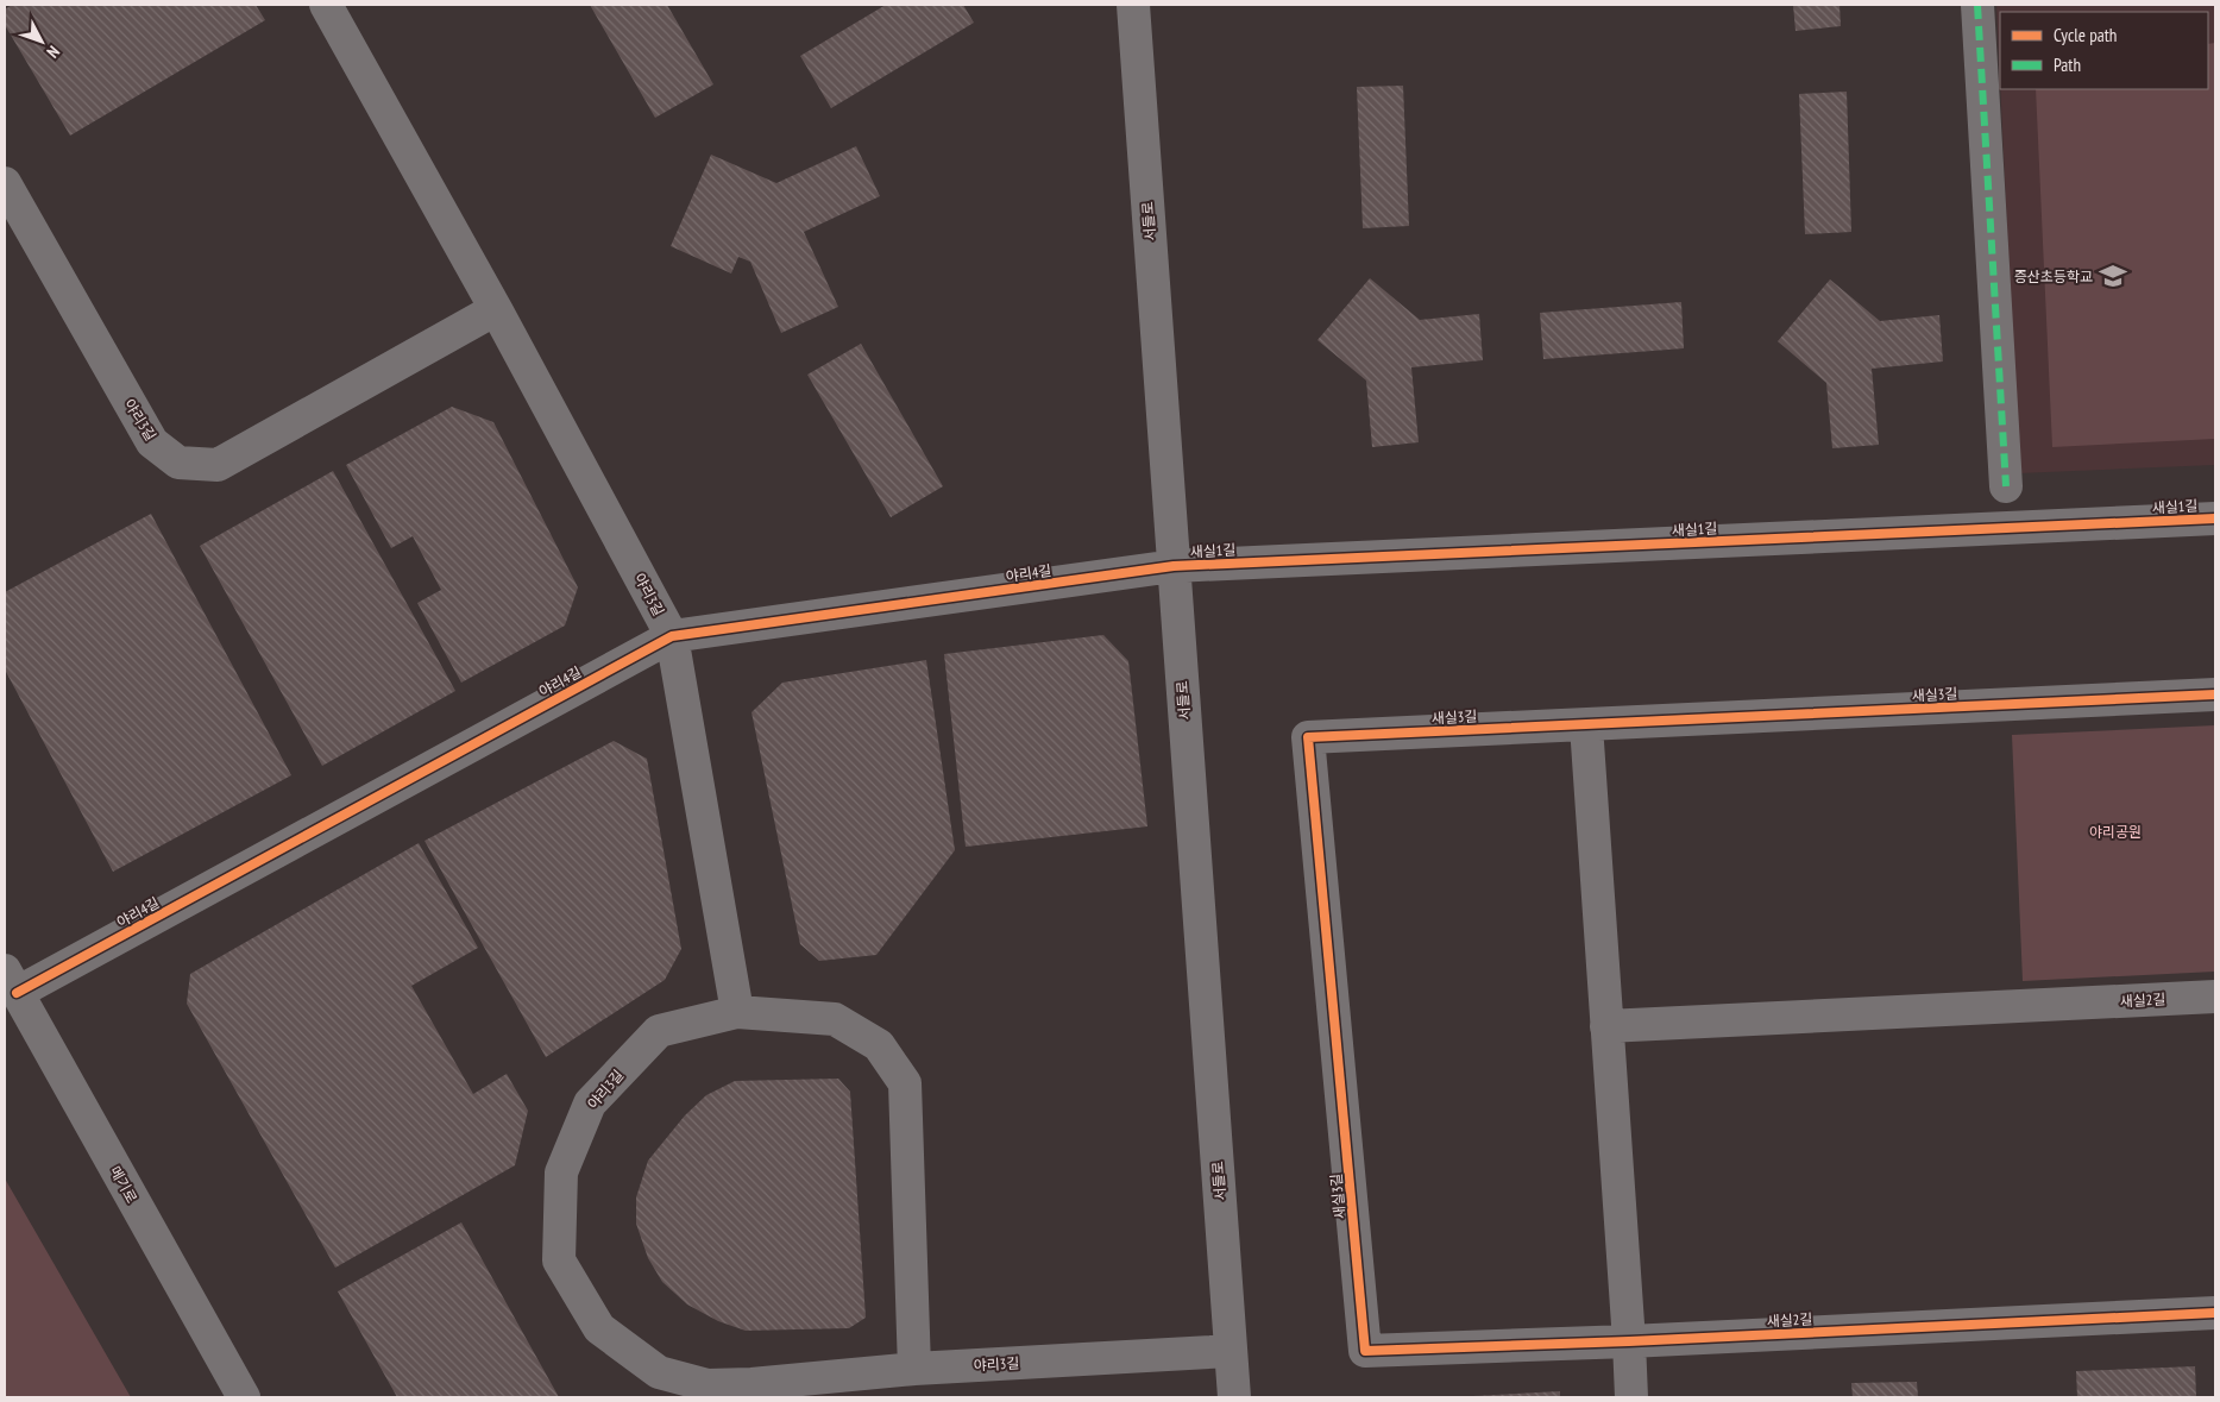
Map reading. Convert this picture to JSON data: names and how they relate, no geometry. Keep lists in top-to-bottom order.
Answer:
{
  "streets": {
    "street": [
      "서들로",
      "야리3길",
      "새실1길",
      "야리4길",
      "새실3길",
      "새실2길",
      "메기로"
    ]
  },
  "crossings": [
    ["서들로", "야리3길"],
    ["서들로", "새실1길"],
    ["서들로", "야리4길"],
    ["야리3길", "야리4길"],
    ["새실1길", "야리4길"],
    ["야리4길", "메기로"],
    ["새실3길", "새실2길"]
  ],
  "parks": ["야리공원"],
  "places": {
    "school or university": ["증산초등학교"]
  },
  "legend": ["Cycle path", "Path"],
  "north": "bottom right"
}
